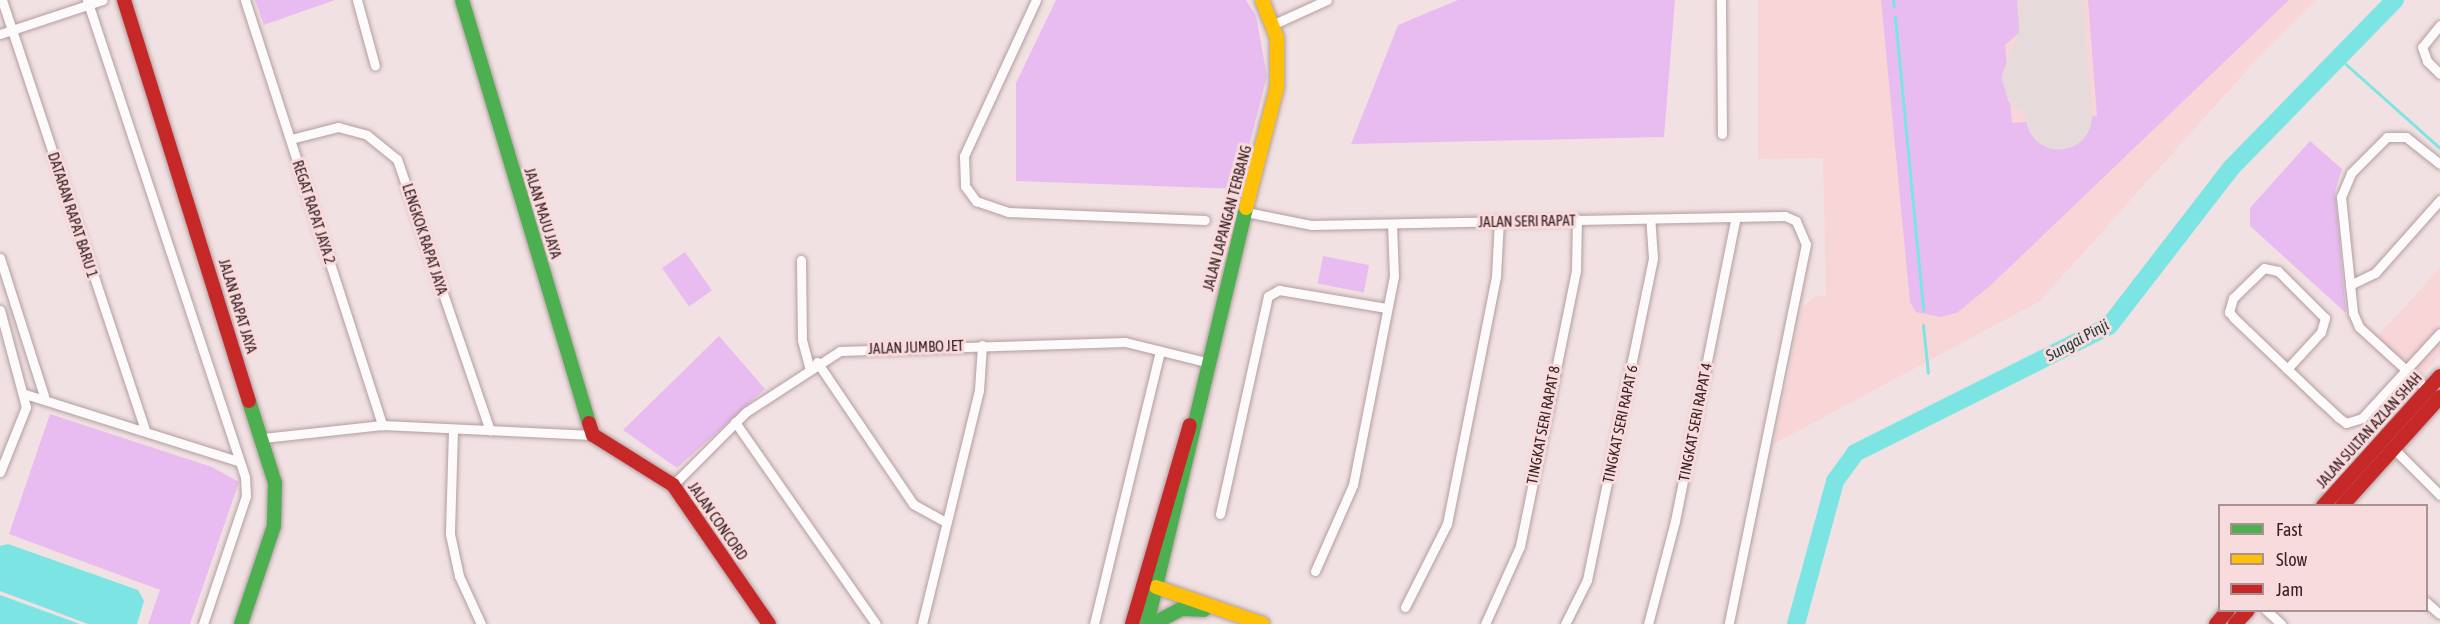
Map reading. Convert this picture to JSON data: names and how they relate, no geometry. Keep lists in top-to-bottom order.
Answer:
{
  "streets": {
    "street": [
      "REGAT RAPAT JAYA 2",
      "JALAN MAJU JAYA",
      "DATARAN RAPAT BARU 1",
      "JALAN LAPANGAN TERBANG",
      "JALAN SERI RAPAT",
      "LENGKOK RAPAT JAYA",
      "JALAN RAPAT JAYA",
      "JALAN JUMBO JET",
      "TINGKAT SERI RAPAT 4",
      "TINGKAT SERI RAPAT 6",
      "TINGKAT SERI RAPAT 8",
      "JALAN SULTAN AZLAN SHAH",
      "JALAN CONCORD"
    ]
  },
  "crossings": [
    ["REGAT RAPAT JAYA 2", "LENGKOK RAPAT JAYA"],
    ["JALAN MAJU JAYA", "JALAN CONCORD"],
    ["JALAN LAPANGAN TERBANG", "JALAN SERI RAPAT"],
    ["JALAN LAPANGAN TERBANG", "JALAN JUMBO JET"],
    ["JALAN SERI RAPAT", "TINGKAT SERI RAPAT 4"],
    ["JALAN SERI RAPAT", "TINGKAT SERI RAPAT 6"],
    ["JALAN SERI RAPAT", "TINGKAT SERI RAPAT 8"],
    ["JALAN JUMBO JET", "JALAN CONCORD"]
  ],
  "water": ["Sungai Pinji"],
  "legend": ["Fast", "Slow", "Jam"]
}
